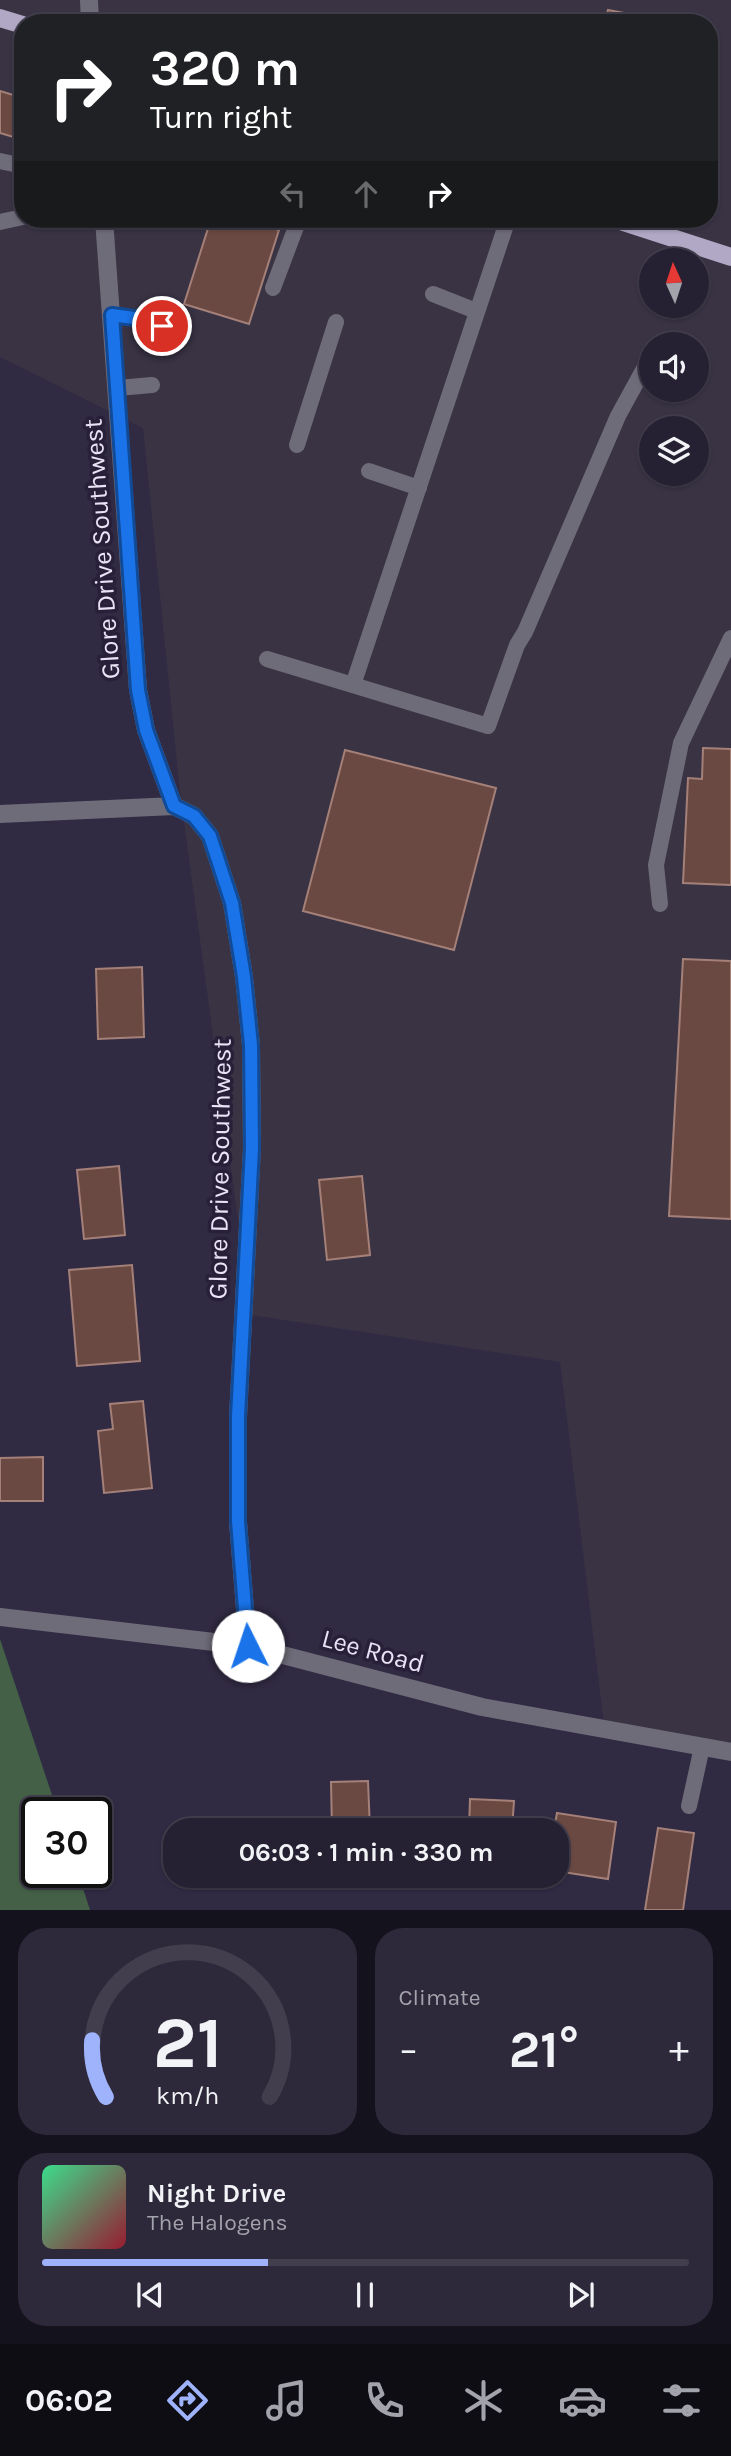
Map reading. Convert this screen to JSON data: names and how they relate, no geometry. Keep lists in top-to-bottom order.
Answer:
{
  "streets": {
    "street": ["Glore Drive Southwest", "Lee Road"]
  },
  "crossings": [
    ["Glore Drive Southwest", "Lee Road"]
  ],
  "north": "top",
  "page": {
    "turn": ["320 m", "Turn right"],
    "limit": "30",
    "trip": "06:03 · 1 min · 330 m",
    "tile": "Climate",
    "heat": ["−", "21°", "+"],
    "song": ["Night Drive", "The Halogens"],
    "tabs": "06:02",
    "gauge": ["21", "km/h"]
  }
}
